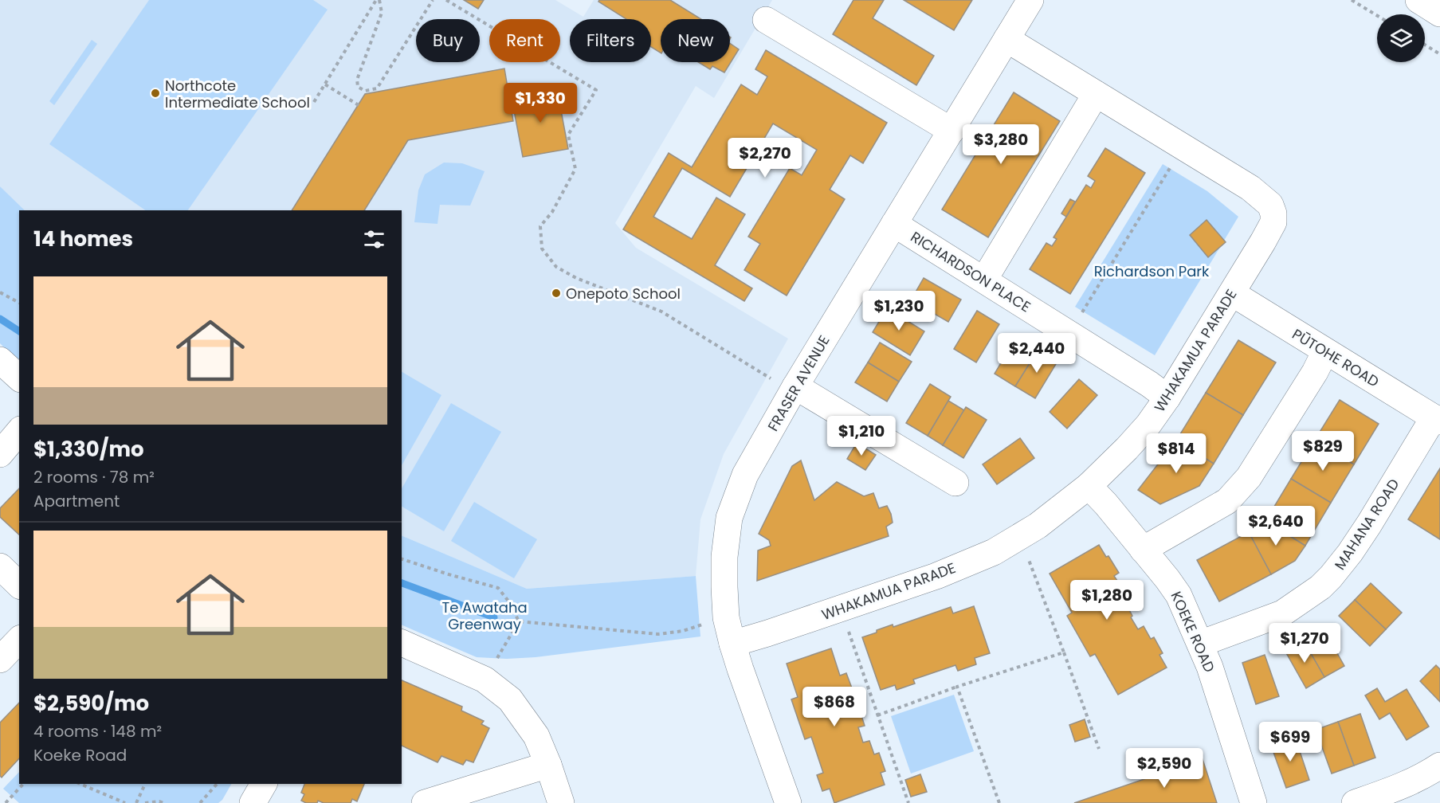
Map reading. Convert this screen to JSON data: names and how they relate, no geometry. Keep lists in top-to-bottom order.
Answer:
{
  "streets": {
    "street": [
      "RICHARDSON PLACE",
      "WHAKAMUA PARADE",
      "PŪTOHE ROAD",
      "FRASER AVENUE",
      "MAHANA ROAD",
      "KOEKE ROAD"
    ]
  },
  "crossings": [
    ["RICHARDSON PLACE", "WHAKAMUA PARADE"],
    ["RICHARDSON PLACE", "FRASER AVENUE"],
    ["WHAKAMUA PARADE", "PŪTOHE ROAD"],
    ["WHAKAMUA PARADE", "FRASER AVENUE"],
    ["WHAKAMUA PARADE", "KOEKE ROAD"],
    ["PŪTOHE ROAD", "MAHANA ROAD"],
    ["MAHANA ROAD", "KOEKE ROAD"]
  ],
  "parks": ["Richardson Park", "Te Awataha Greenway"],
  "places": ["Northcote Intermediate School", "Onepoto School"],
  "page": {
    "chip": [
      "Buy",
      "Rent",
      "Filters",
      "New"
    ],
    "price": [
      "$1,330",
      "$3,280",
      "$2,270",
      "$1,230",
      "$2,440",
      "$1,210",
      "$829",
      "$814",
      "$2,640",
      "$1,280",
      "$1,270",
      "$868",
      "$699",
      "$2,590"
    ],
    "heading": "14 homes",
    "list": [
      {
        "name": "$1,330/mo",
        "note": "2 rooms · 78 m² · Apartment"
      },
      {
        "name": "$2,590/mo",
        "note": "4 rooms · 148 m² · Koeke Road"
      }
    ]
  }
}
